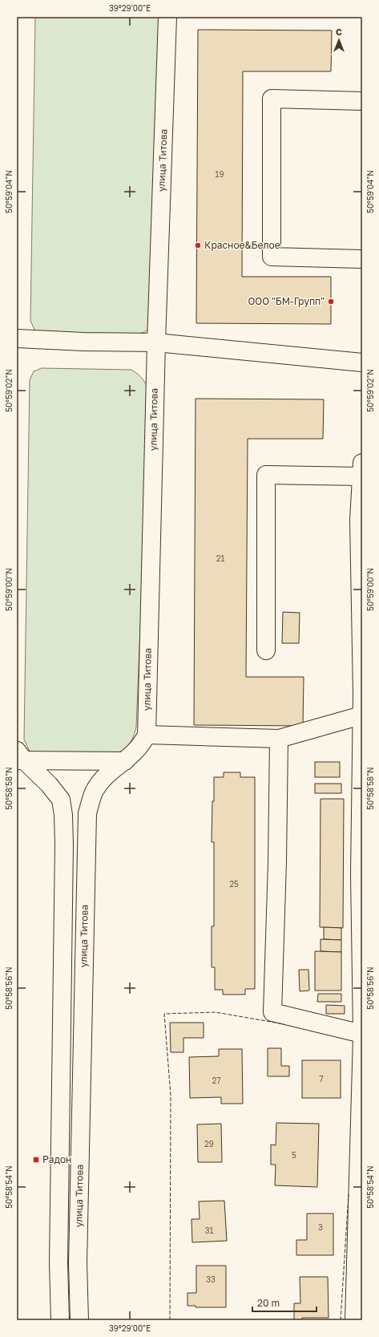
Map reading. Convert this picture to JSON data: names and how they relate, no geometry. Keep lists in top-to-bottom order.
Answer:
{
  "streets": {
    "street": ["улица Титова"]
  },
  "places": {
    "other": ["Красное&Белое", "ООО \"БМ-Групп\""],
    "transit": ["Радон"]
  },
  "house_numbers": [
    "19",
    "21",
    "25",
    "7",
    "27",
    "29",
    "5",
    "3",
    "31",
    "33"
  ],
  "scale_bar": "20 m",
  "north": "top",
  "coordinates": [
    "39°29'00\"E",
    "50°59'04\"N",
    "50°59'02\"N",
    "50°59'00\"N",
    "50°58'58\"N",
    "50°58'56\"N",
    "50°58'54\"N"
  ]
}
